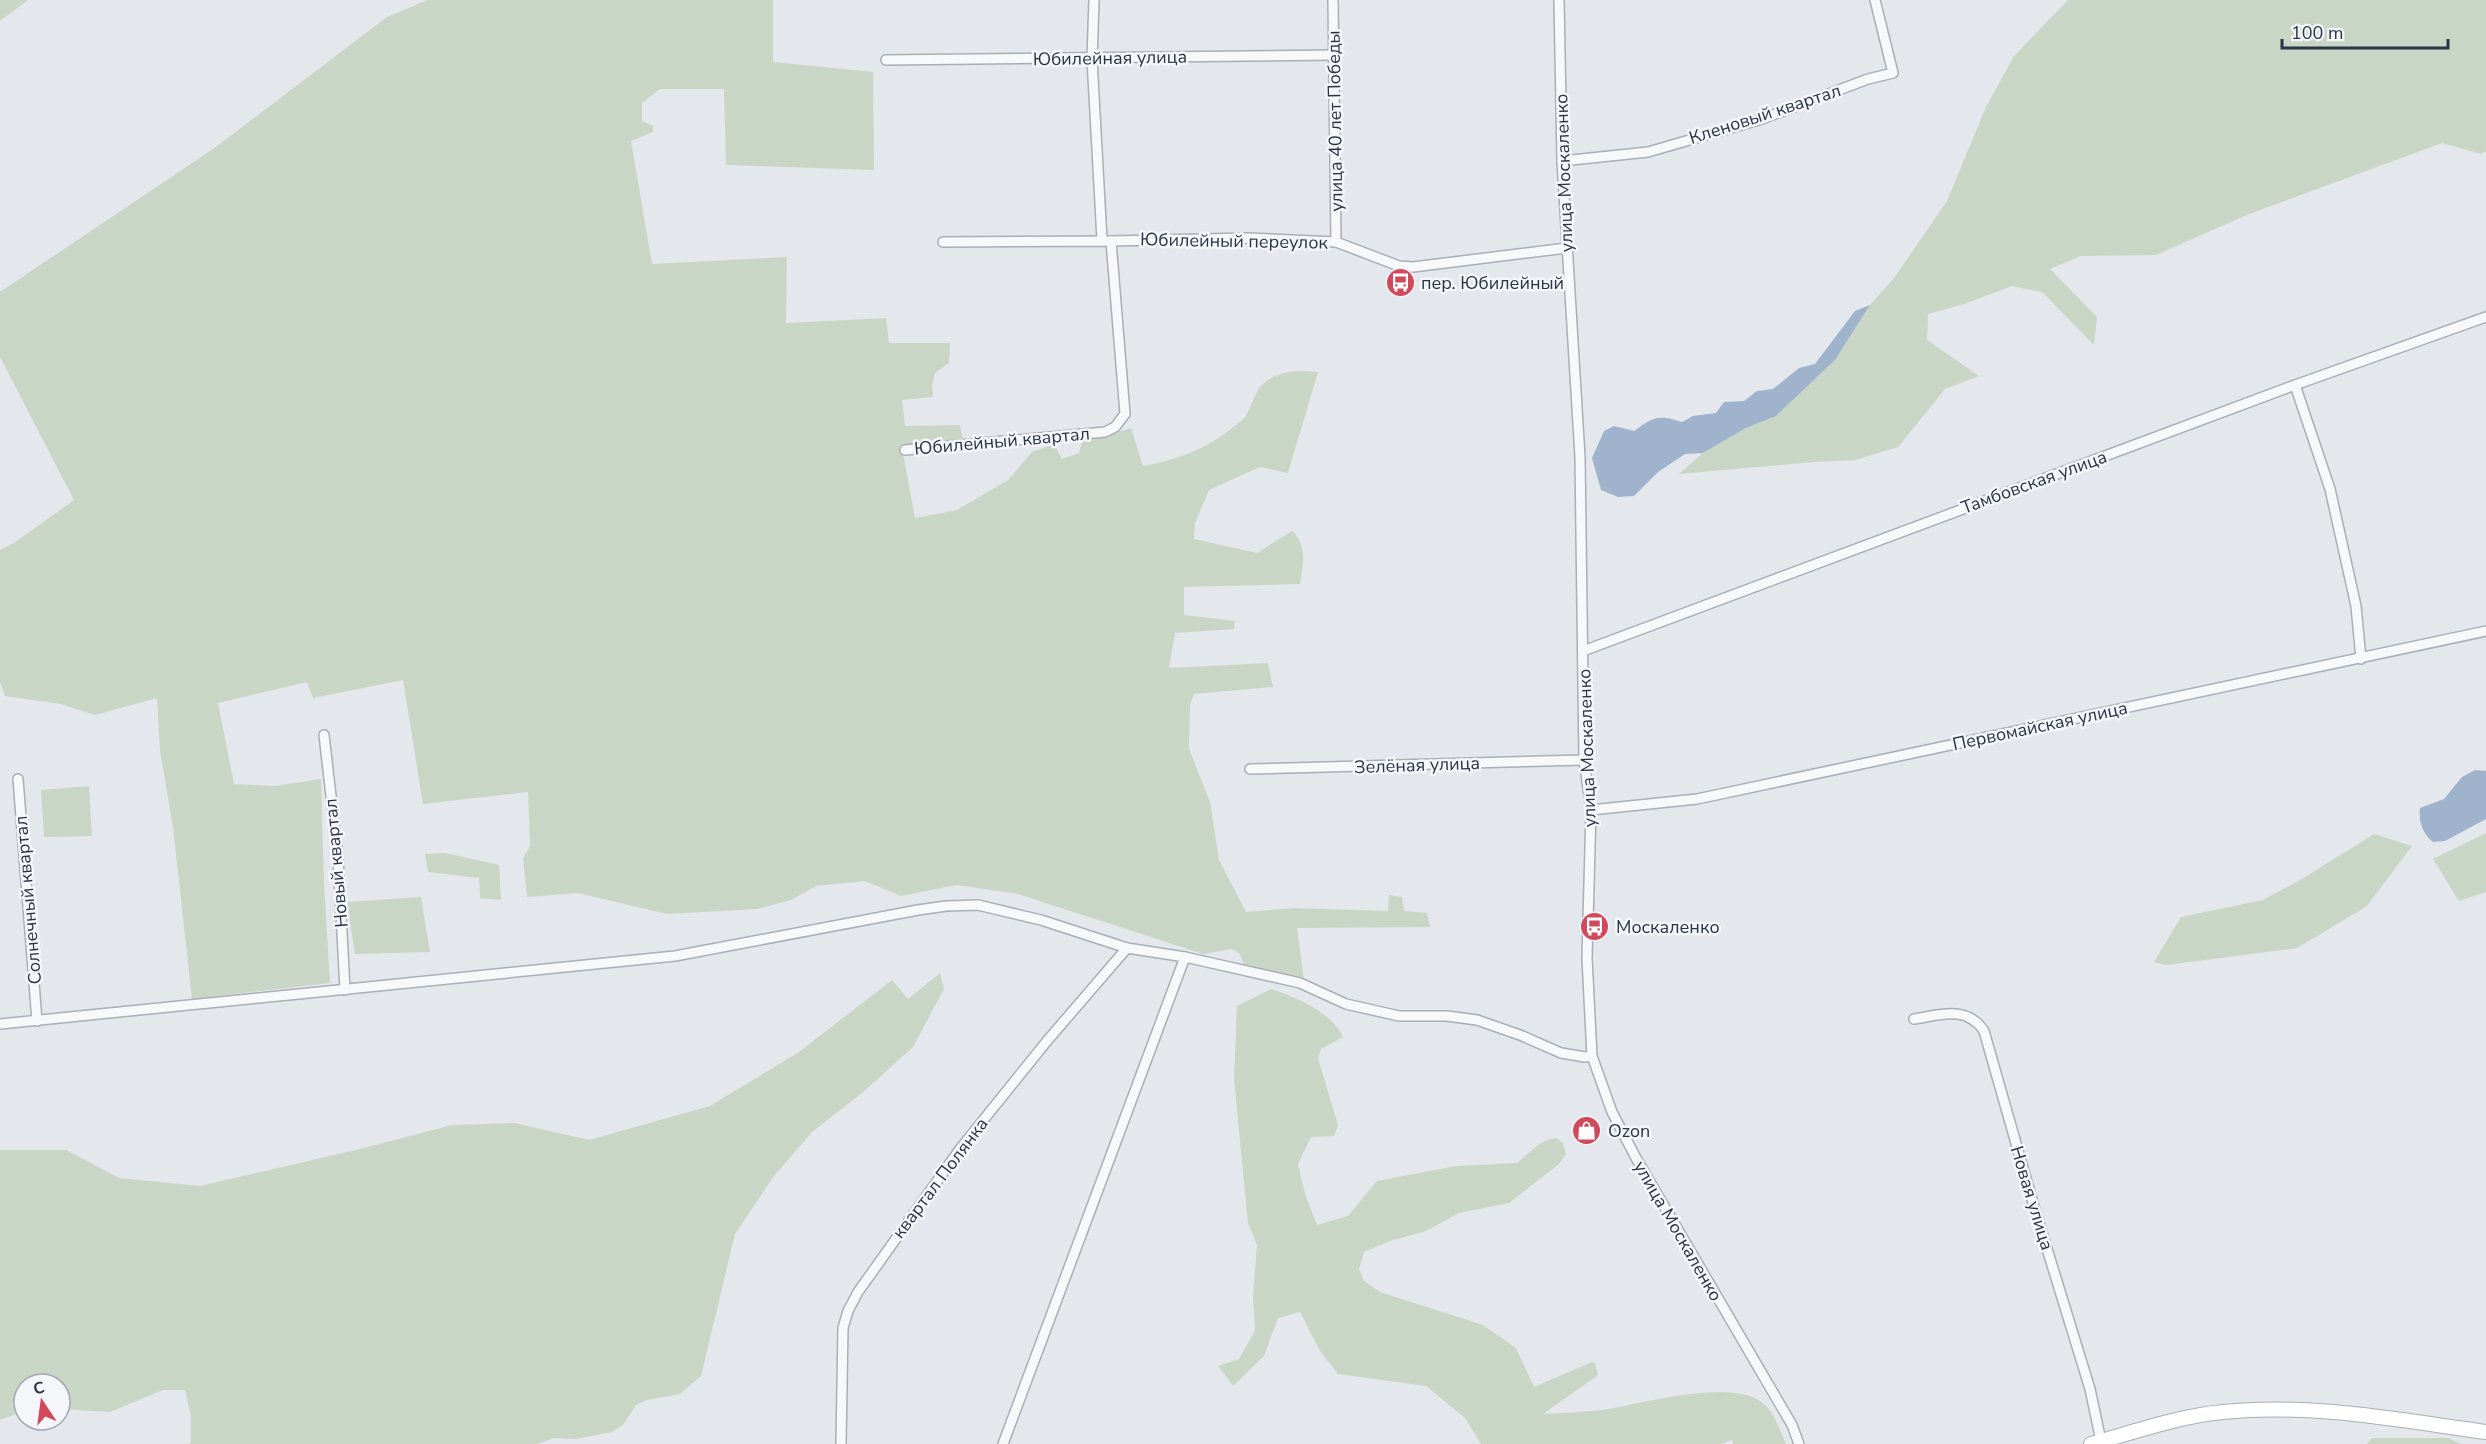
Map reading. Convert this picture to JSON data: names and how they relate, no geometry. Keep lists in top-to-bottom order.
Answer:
{
  "streets": {
    "street": [
      "Юбилейная улица",
      "Кленовый квартал",
      "улица 40 лет Победы",
      "улица Москаленко",
      "Юбилейный переулок",
      "Юбилейный квартал",
      "Тамбовская улица",
      "Первомайская улица",
      "Зелёная улица",
      "Новый квартал",
      "Солнечный квартал",
      "квартал Полянка",
      "Новая улица"
    ]
  },
  "crossings": [
    ["Юбилейная улица", "улица 40 лет Победы"],
    ["Юбилейная улица", "Юбилейный квартал"],
    ["Кленовый квартал", "улица Москаленко"],
    ["улица 40 лет Победы", "Юбилейный переулок"],
    ["улица Москаленко", "Юбилейный переулок"],
    ["улица Москаленко", "Тамбовская улица"],
    ["улица Москаленко", "Первомайская улица"],
    ["улица Москаленко", "Зелёная улица"],
    ["Юбилейный переулок", "Юбилейный квартал"]
  ],
  "places": {
    "bus stop": ["пер. Юбилейный", "Москаленко"],
    "shop": ["Ozon"]
  },
  "scale_bar": "100 m",
  "north": "top"
}
